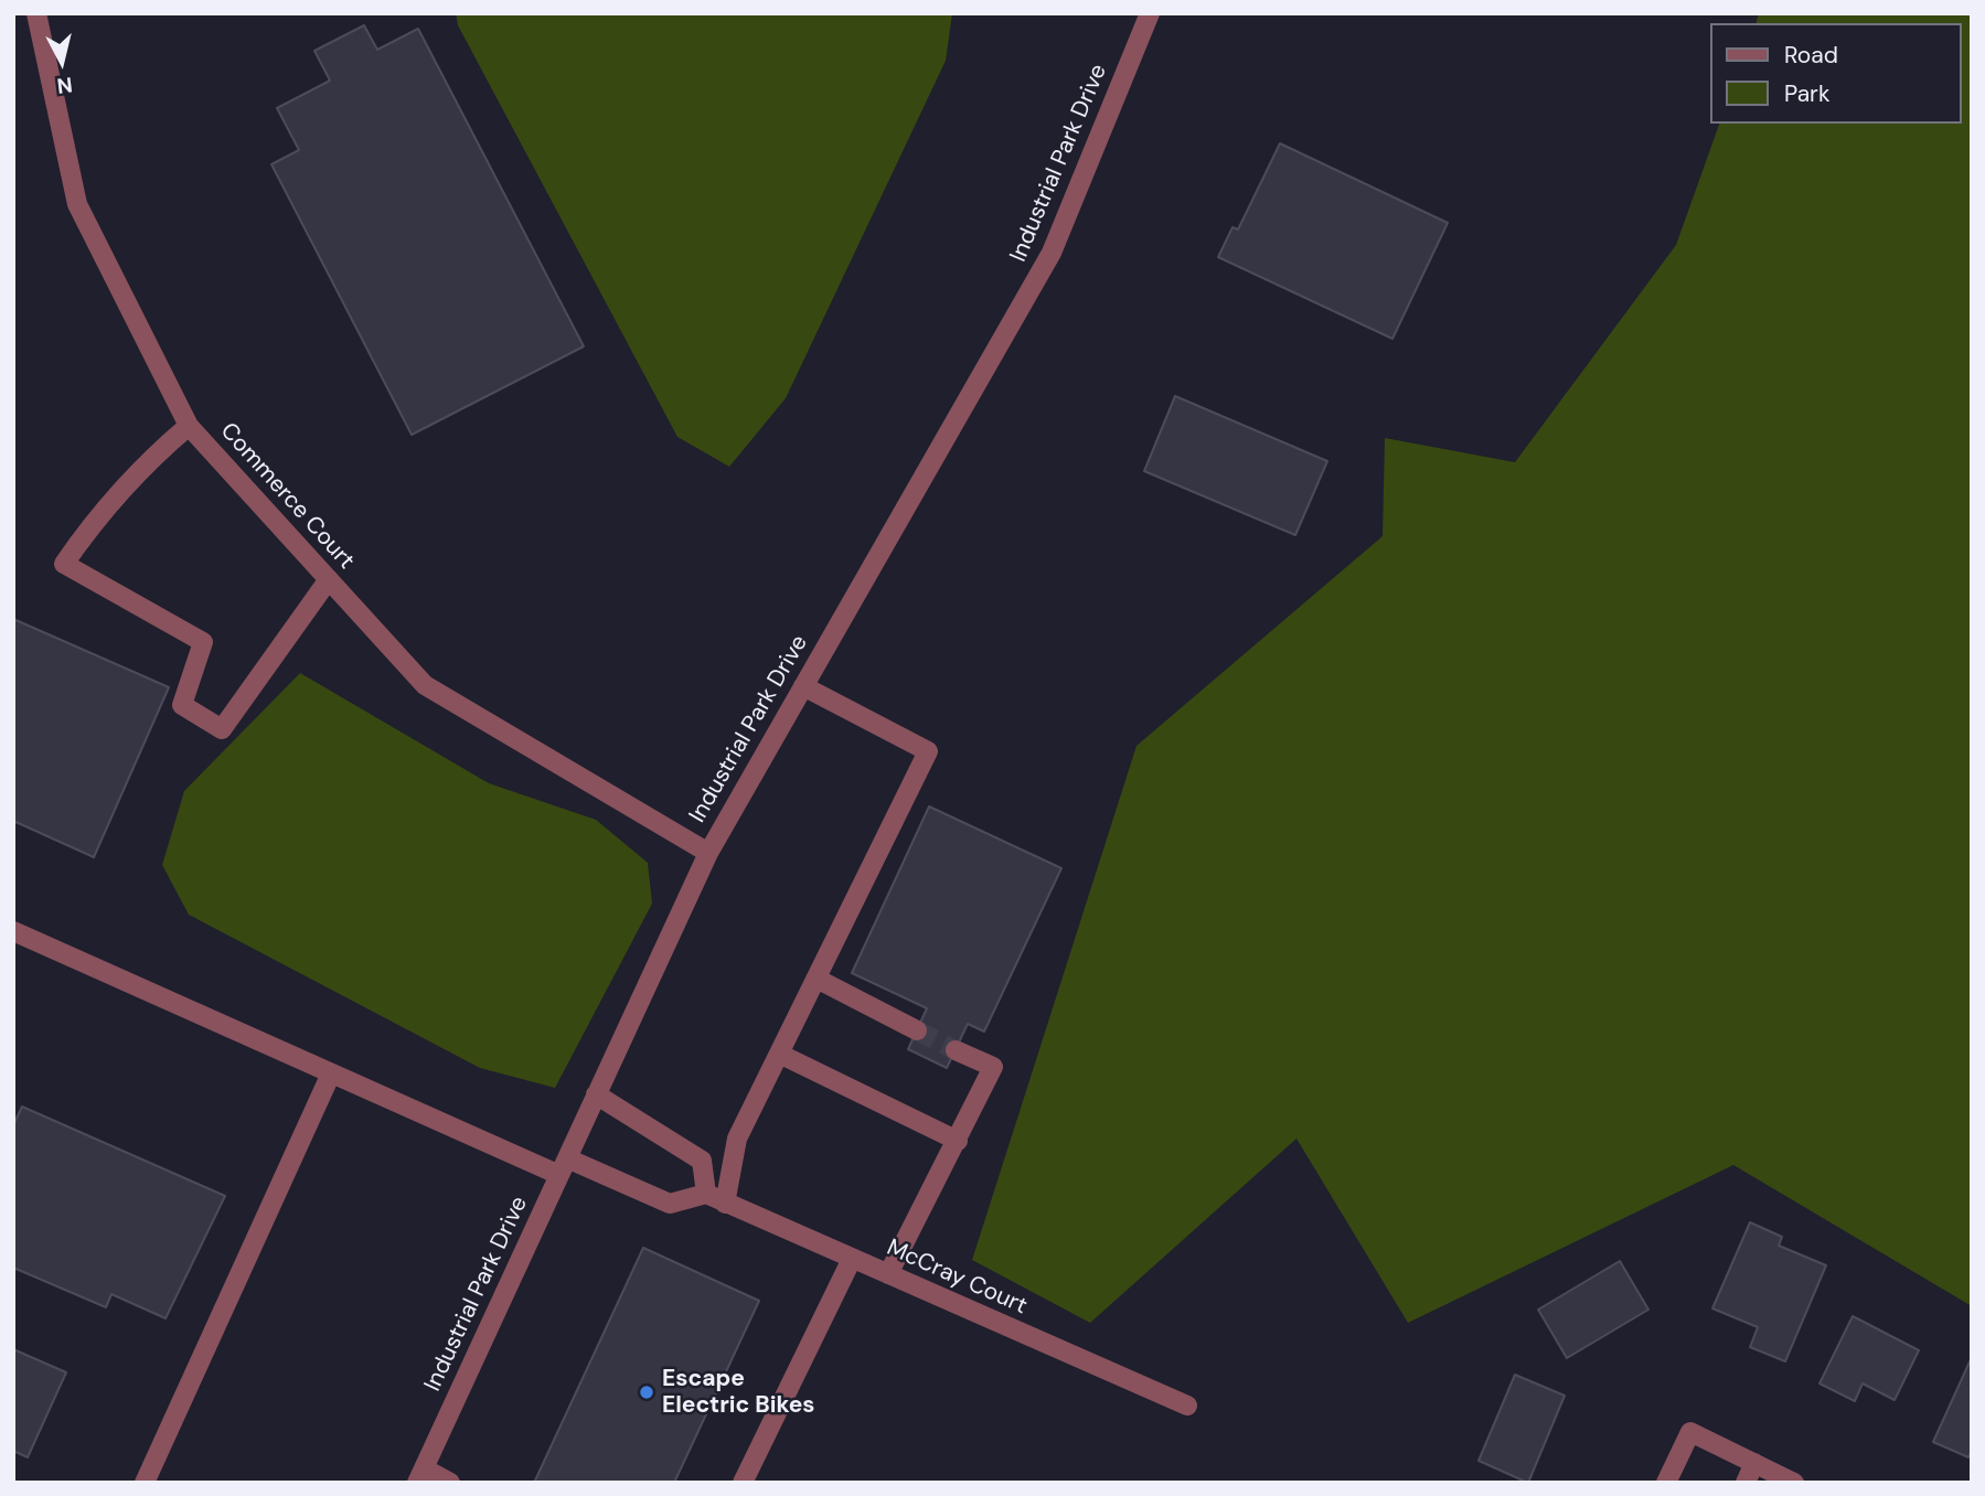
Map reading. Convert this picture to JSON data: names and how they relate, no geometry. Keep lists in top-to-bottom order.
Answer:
{
  "streets": {
    "street": ["Industrial Park Drive", "Commerce Court", "McCray Court"]
  },
  "crossings": [
    ["Industrial Park Drive", "Commerce Court"]
  ],
  "places": ["Escape Electric Bikes"],
  "legend": ["Road", "Park"],
  "north": "bottom"
}
